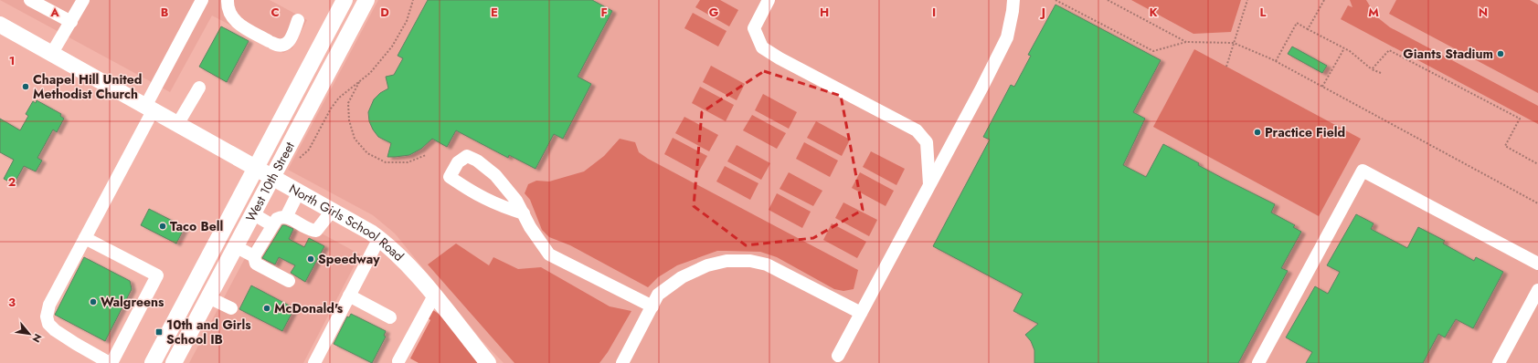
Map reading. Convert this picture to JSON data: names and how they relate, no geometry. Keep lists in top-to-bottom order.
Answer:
{
  "streets": {
    "main road": ["West 10th Street", "North Girls School Road"]
  },
  "crossings": [
    ["West 10th Street", "North Girls School Road"]
  ],
  "places": {
    "other": [
      "Giants Stadium",
      "Chapel Hill United Methodist Church",
      "Practice Field",
      "Taco Bell",
      "Speedway",
      "Walgreens",
      "McDonald's"
    ],
    "transit": ["10th and Girls School IB"]
  },
  "north": "bottom right",
  "grid": {
    "columns": [
      "A",
      "B",
      "C",
      "D",
      "E",
      "F",
      "G",
      "H",
      "I",
      "J",
      "K",
      "L",
      "M",
      "N"
    ],
    "rows": ["1", "2", "3"]
  }
}
